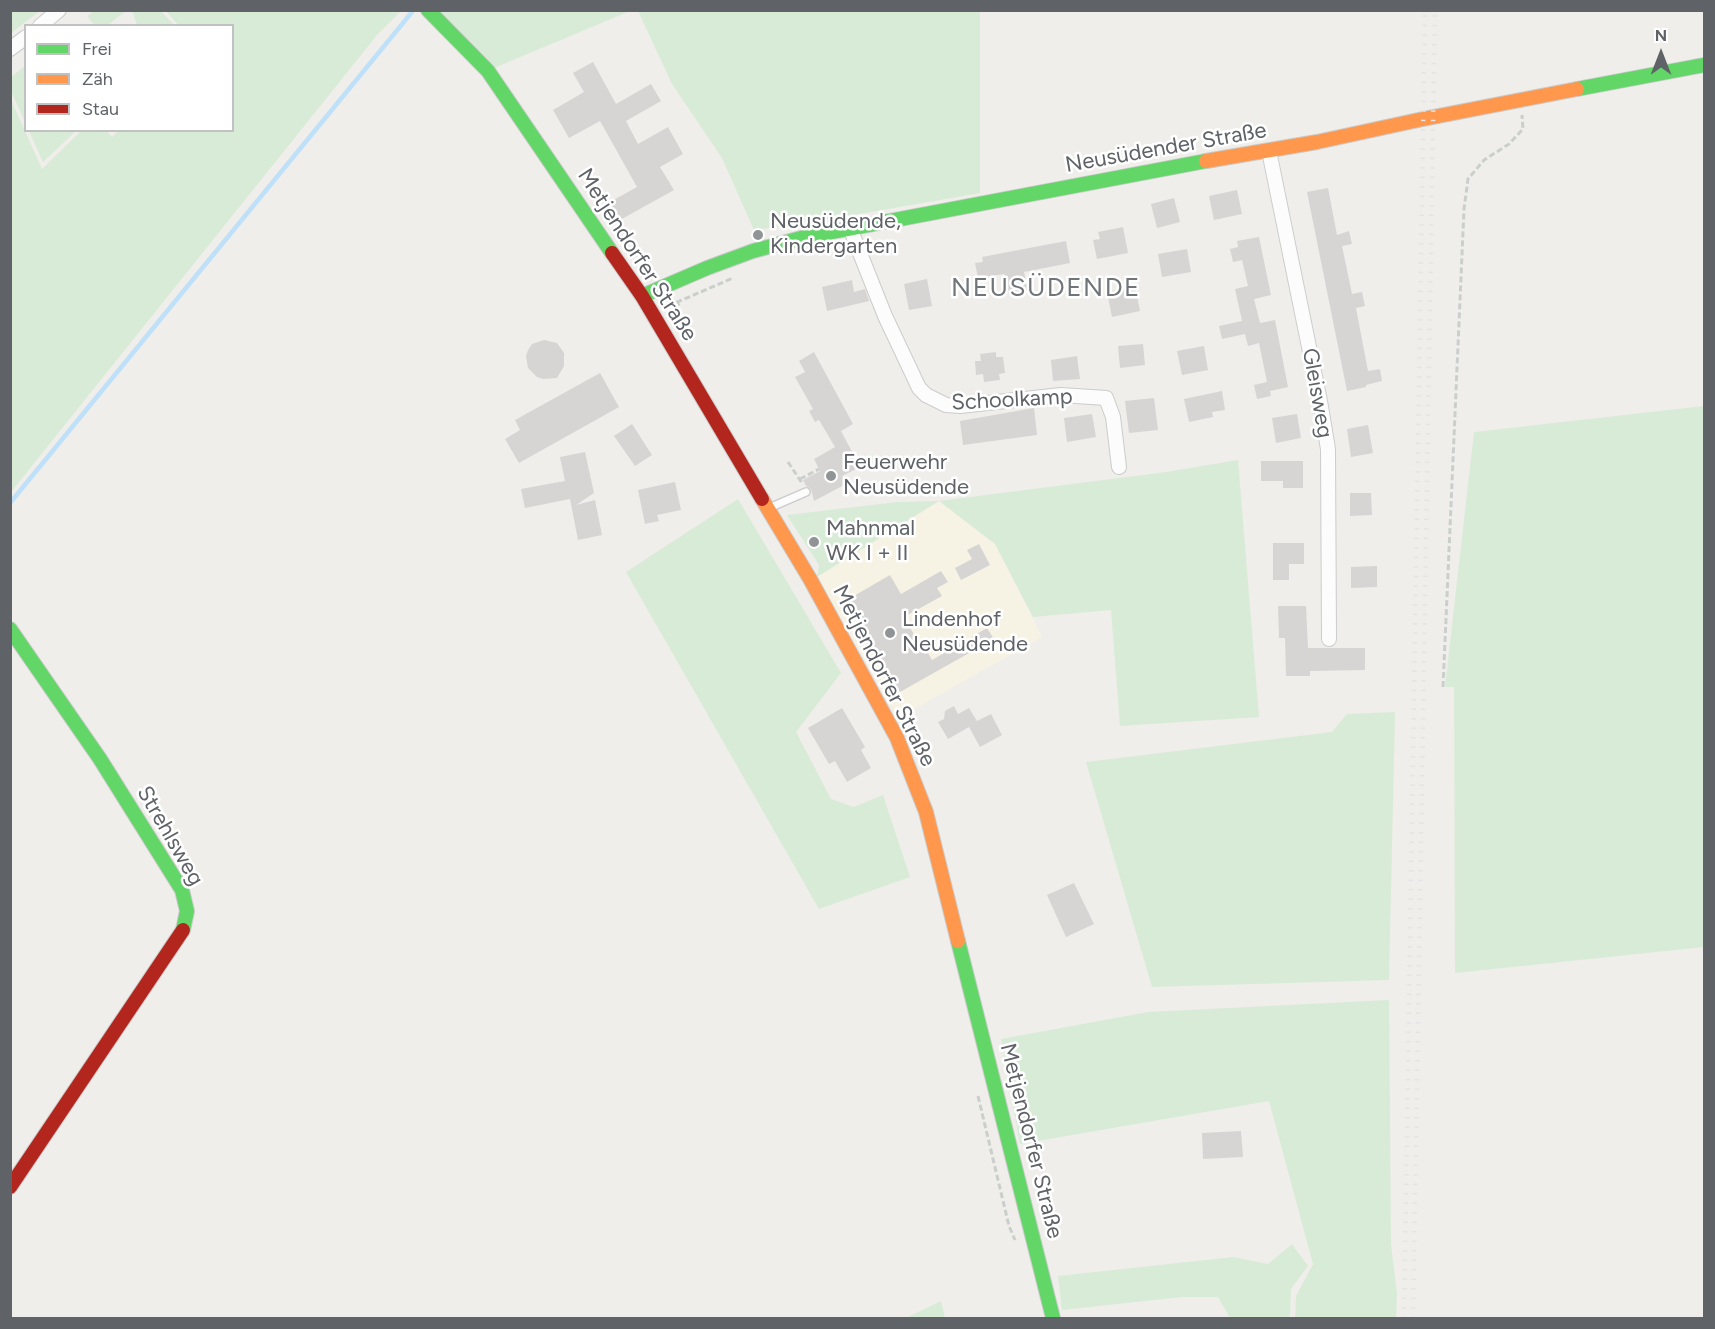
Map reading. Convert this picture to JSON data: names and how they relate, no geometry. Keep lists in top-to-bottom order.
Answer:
{
  "streets": {
    "street": [
      "Neusüdender Straße",
      "Metjendorfer Straße",
      "Gleisweg",
      "Schoolkamp",
      "Strehlsweg"
    ]
  },
  "crossings": [
    ["Neusüdender Straße", "Metjendorfer Straße"],
    ["Neusüdender Straße", "Gleisweg"],
    ["Neusüdender Straße", "Schoolkamp"]
  ],
  "districts": ["NEUSÜDENDE"],
  "places": [
    "Neusüdende, Kindergarten",
    "Feuerwehr Neusüdende",
    "Mahnmal WK I + II",
    "Lindenhof Neusüdende"
  ],
  "legend": ["Frei", "Zäh", "Stau"],
  "north": "top"
}
